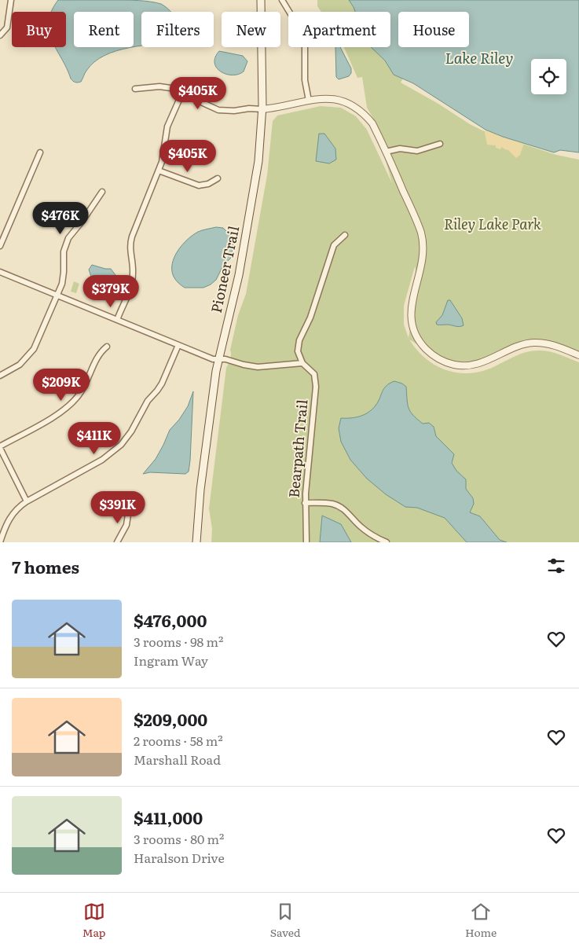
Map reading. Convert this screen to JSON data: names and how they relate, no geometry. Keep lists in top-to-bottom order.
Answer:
{
  "streets": {
    "main road": ["Pioneer Trail"],
    "street": ["Bearpath Trail"]
  },
  "water": ["Lake Riley"],
  "parks": ["Riley Lake Park"],
  "page": {
    "chip": [
      "Buy",
      "Rent",
      "Filters",
      "New",
      "Apartment",
      "House"
    ],
    "price": [
      "$405K",
      "$405K",
      "$476K",
      "$379K",
      "$209K",
      "$411K",
      "$391K"
    ],
    "heading": "7 homes",
    "list": [
      {
        "name": "$476,000",
        "note": "3 rooms · 98 m² · Ingram Way"
      },
      {
        "name": "$209,000",
        "note": "2 rooms · 58 m² · Marshall Road"
      },
      {
        "name": "$411,000",
        "note": "3 rooms · 80 m² · Haralson Drive"
      }
    ],
    "tabs": ["Map", "Saved", "Home"]
  }
}
